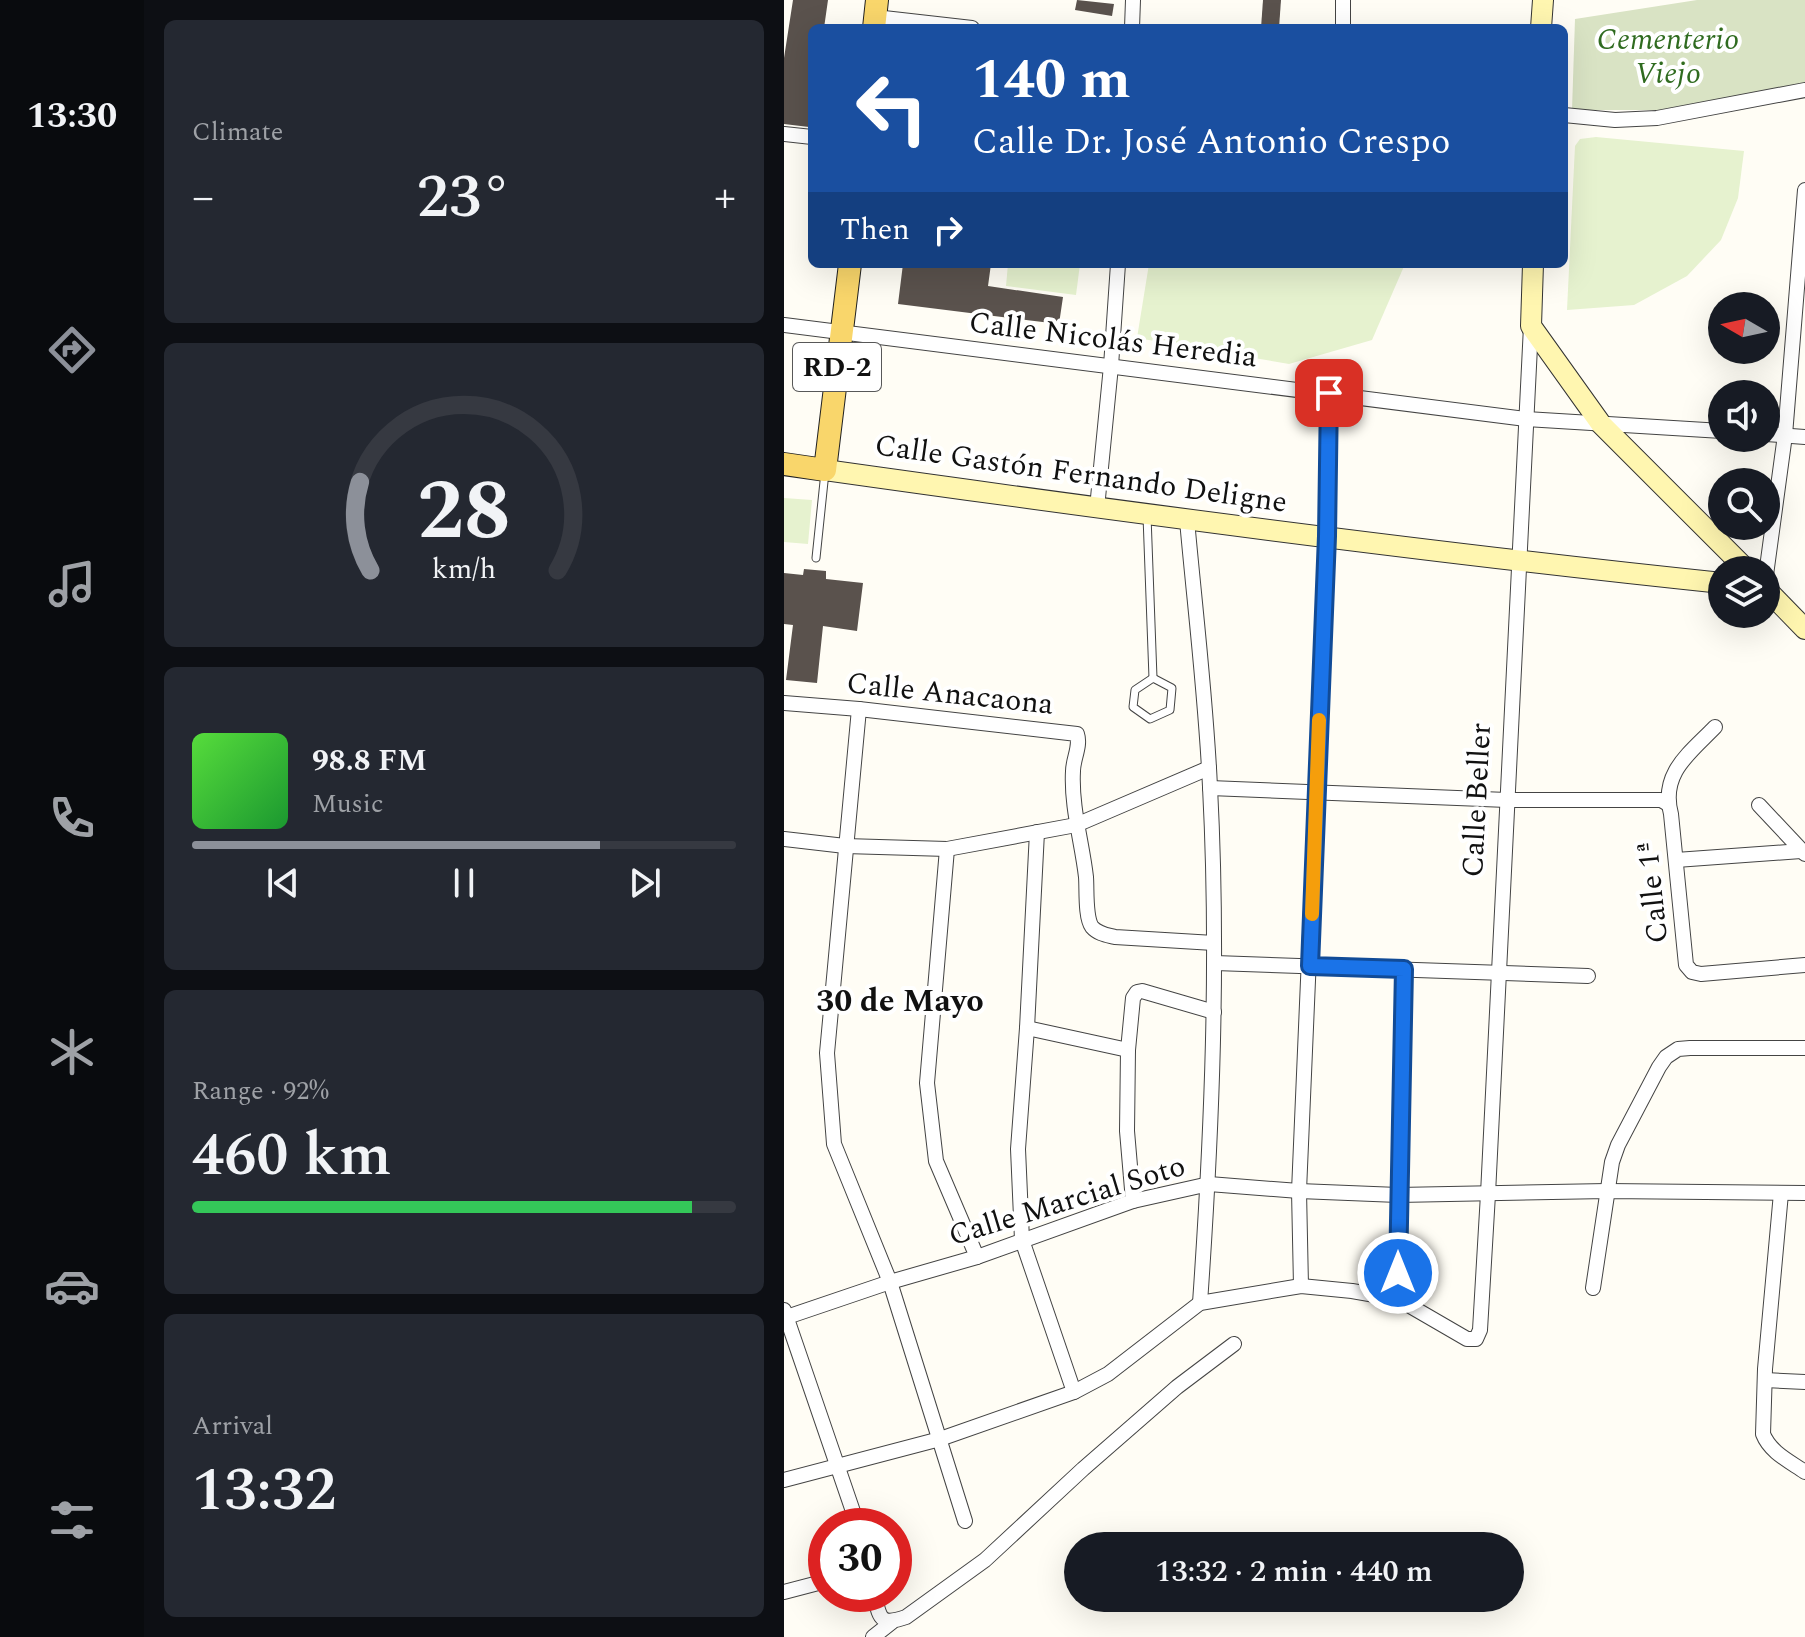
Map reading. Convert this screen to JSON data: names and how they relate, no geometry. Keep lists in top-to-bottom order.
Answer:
{
  "streets": {
    "main road": ["RD-2"],
    "street": [
      "Calle Nicolás Heredia",
      "Calle Gastón Fernando Deligne",
      "Calle Anacaona",
      "Calle Beller",
      "Calle 1ª",
      "Calle Marcial Soto"
    ]
  },
  "crossings": [
    ["Calle Nicolás Heredia", "RD-2"],
    ["Calle Nicolás Heredia", "Calle Beller"],
    ["RD-2", "Calle Gastón Fernando Deligne"],
    ["Calle Gastón Fernando Deligne", "Calle Beller"],
    ["Calle Beller", "Calle Marcial Soto"]
  ],
  "districts": ["30 de Mayo"],
  "parks": ["Cementerio Viejo"],
  "north": "left",
  "page": {
    "tabs": "13:30",
    "tile": [
      "Climate",
      ["Range · 92%", "460 km"],
      ["Arrival", "13:32"]
    ],
    "turn": ["140 m", "Calle Dr. José Antonio Crespo"],
    "heat": ["−", "23°", "+"],
    "then": "Then",
    "song": ["98.8 FM", "Music"],
    "limit": "30",
    "trip": "13:32 · 2 min · 440 m",
    "gauge": ["28", "km/h"]
  }
}
